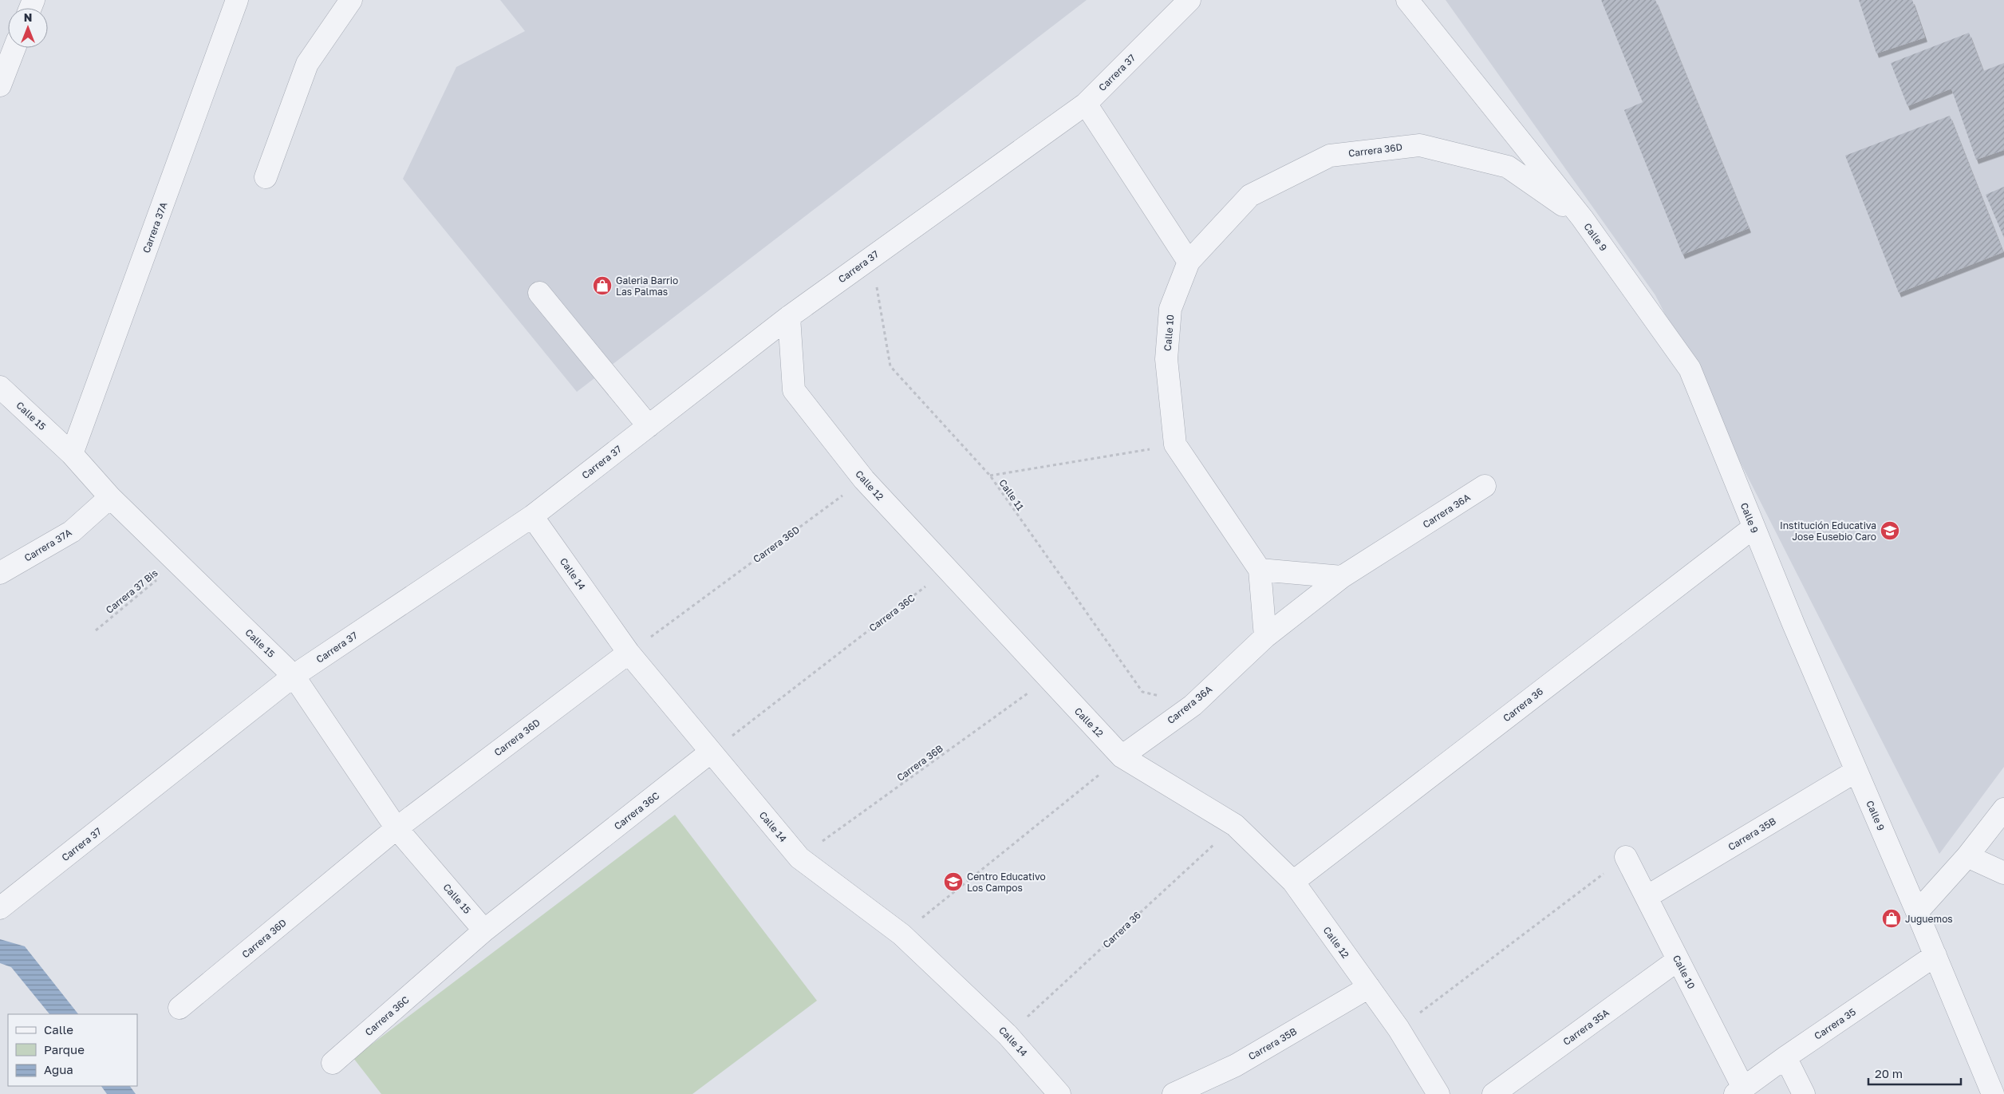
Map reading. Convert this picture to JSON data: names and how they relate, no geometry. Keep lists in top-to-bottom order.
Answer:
{
  "streets": {
    "street": [
      "Carrera 37",
      "Carrera 36D",
      "Carrera 37A",
      "Calle 9",
      "Calle 10",
      "Calle 15",
      "Calle 12",
      "Carrera 36A",
      "Calle 14",
      "Carrera 36C",
      "Carrera 36",
      "Carrera 35B",
      "Carrera 35",
      "Carrera 35A"
    ],
    "path": ["Calle 11", "Carrera 37 Bis", "Carrera 36B"]
  },
  "crossings": [
    ["Carrera 37", "Calle 15"],
    ["Carrera 37", "Calle 12"],
    ["Carrera 37", "Calle 11"],
    ["Carrera 37", "Calle 14"],
    ["Carrera 36D", "Calle 9"],
    ["Carrera 36D", "Calle 10"],
    ["Carrera 36D", "Calle 15"],
    ["Carrera 36D", "Calle 12"],
    ["Carrera 36D", "Calle 14"],
    ["Carrera 37A", "Calle 15"],
    ["Calle 9", "Carrera 36"],
    ["Calle 9", "Carrera 35B"],
    ["Calle 9", "Carrera 35"],
    ["Calle 10", "Carrera 36A"],
    ["Calle 10", "Carrera 35B"],
    ["Calle 10", "Carrera 35"],
    ["Calle 10", "Carrera 35A"],
    ["Calle 15", "Carrera 37 Bis"],
    ["Calle 15", "Carrera 36C"],
    ["Calle 12", "Carrera 36A"],
    ["Calle 12", "Carrera 36C"],
    ["Calle 12", "Carrera 36"],
    ["Calle 12", "Carrera 36B"],
    ["Calle 12", "Carrera 35B"],
    ["Calle 11", "Carrera 36A"],
    ["Calle 14", "Carrera 36C"],
    ["Calle 14", "Carrera 36"],
    ["Calle 14", "Carrera 36B"]
  ],
  "places": {
    "shop": ["Galeria Barrio Las Palmas", "Juguemos"],
    "school or university": ["Institución Educativa Jose Eusebio Caro", "Centro Educativo Los Campos"]
  },
  "legend": ["Calle", "Parque", "Agua"],
  "scale_bar": "20 m",
  "north": "top"
}
